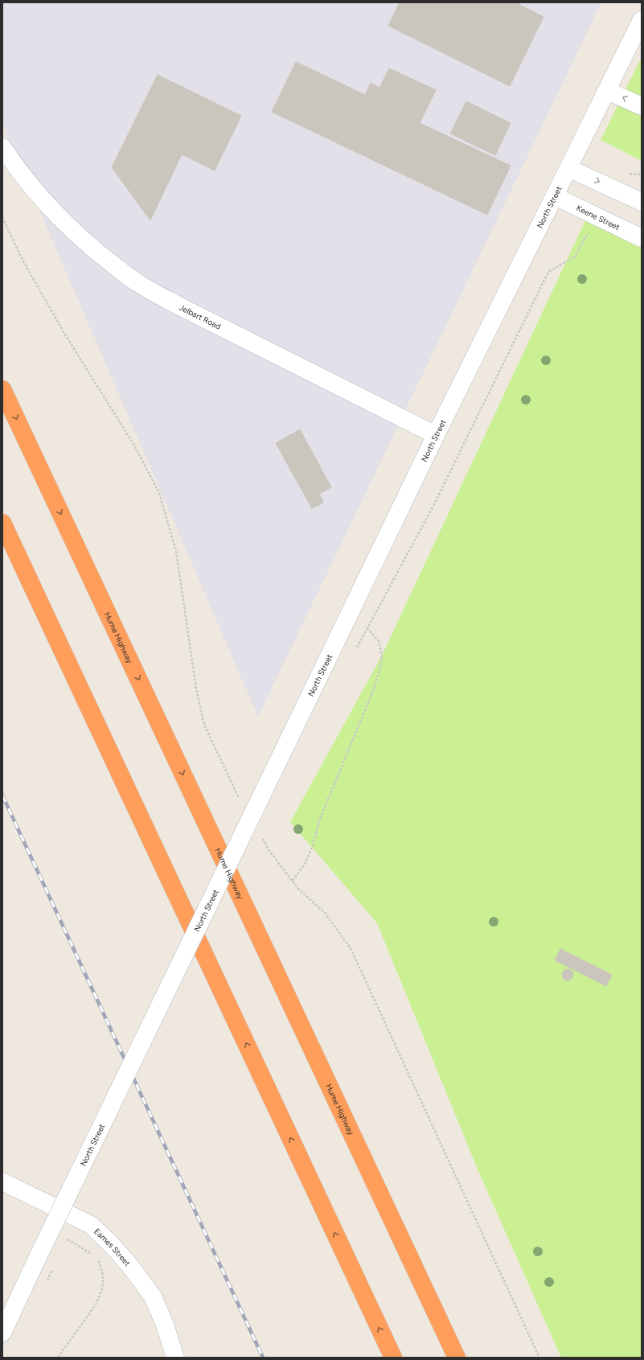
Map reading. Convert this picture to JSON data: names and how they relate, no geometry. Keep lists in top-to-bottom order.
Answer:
{
  "streets": {
    "highway": ["Hume Highway"],
    "street": [
      "North Street",
      "Keene Street",
      "Jelbart Road",
      "Eames Street"
    ]
  },
  "crossings": [
    ["North Street", "Keene Street"],
    ["North Street", "Jelbart Road"]
  ]
}
